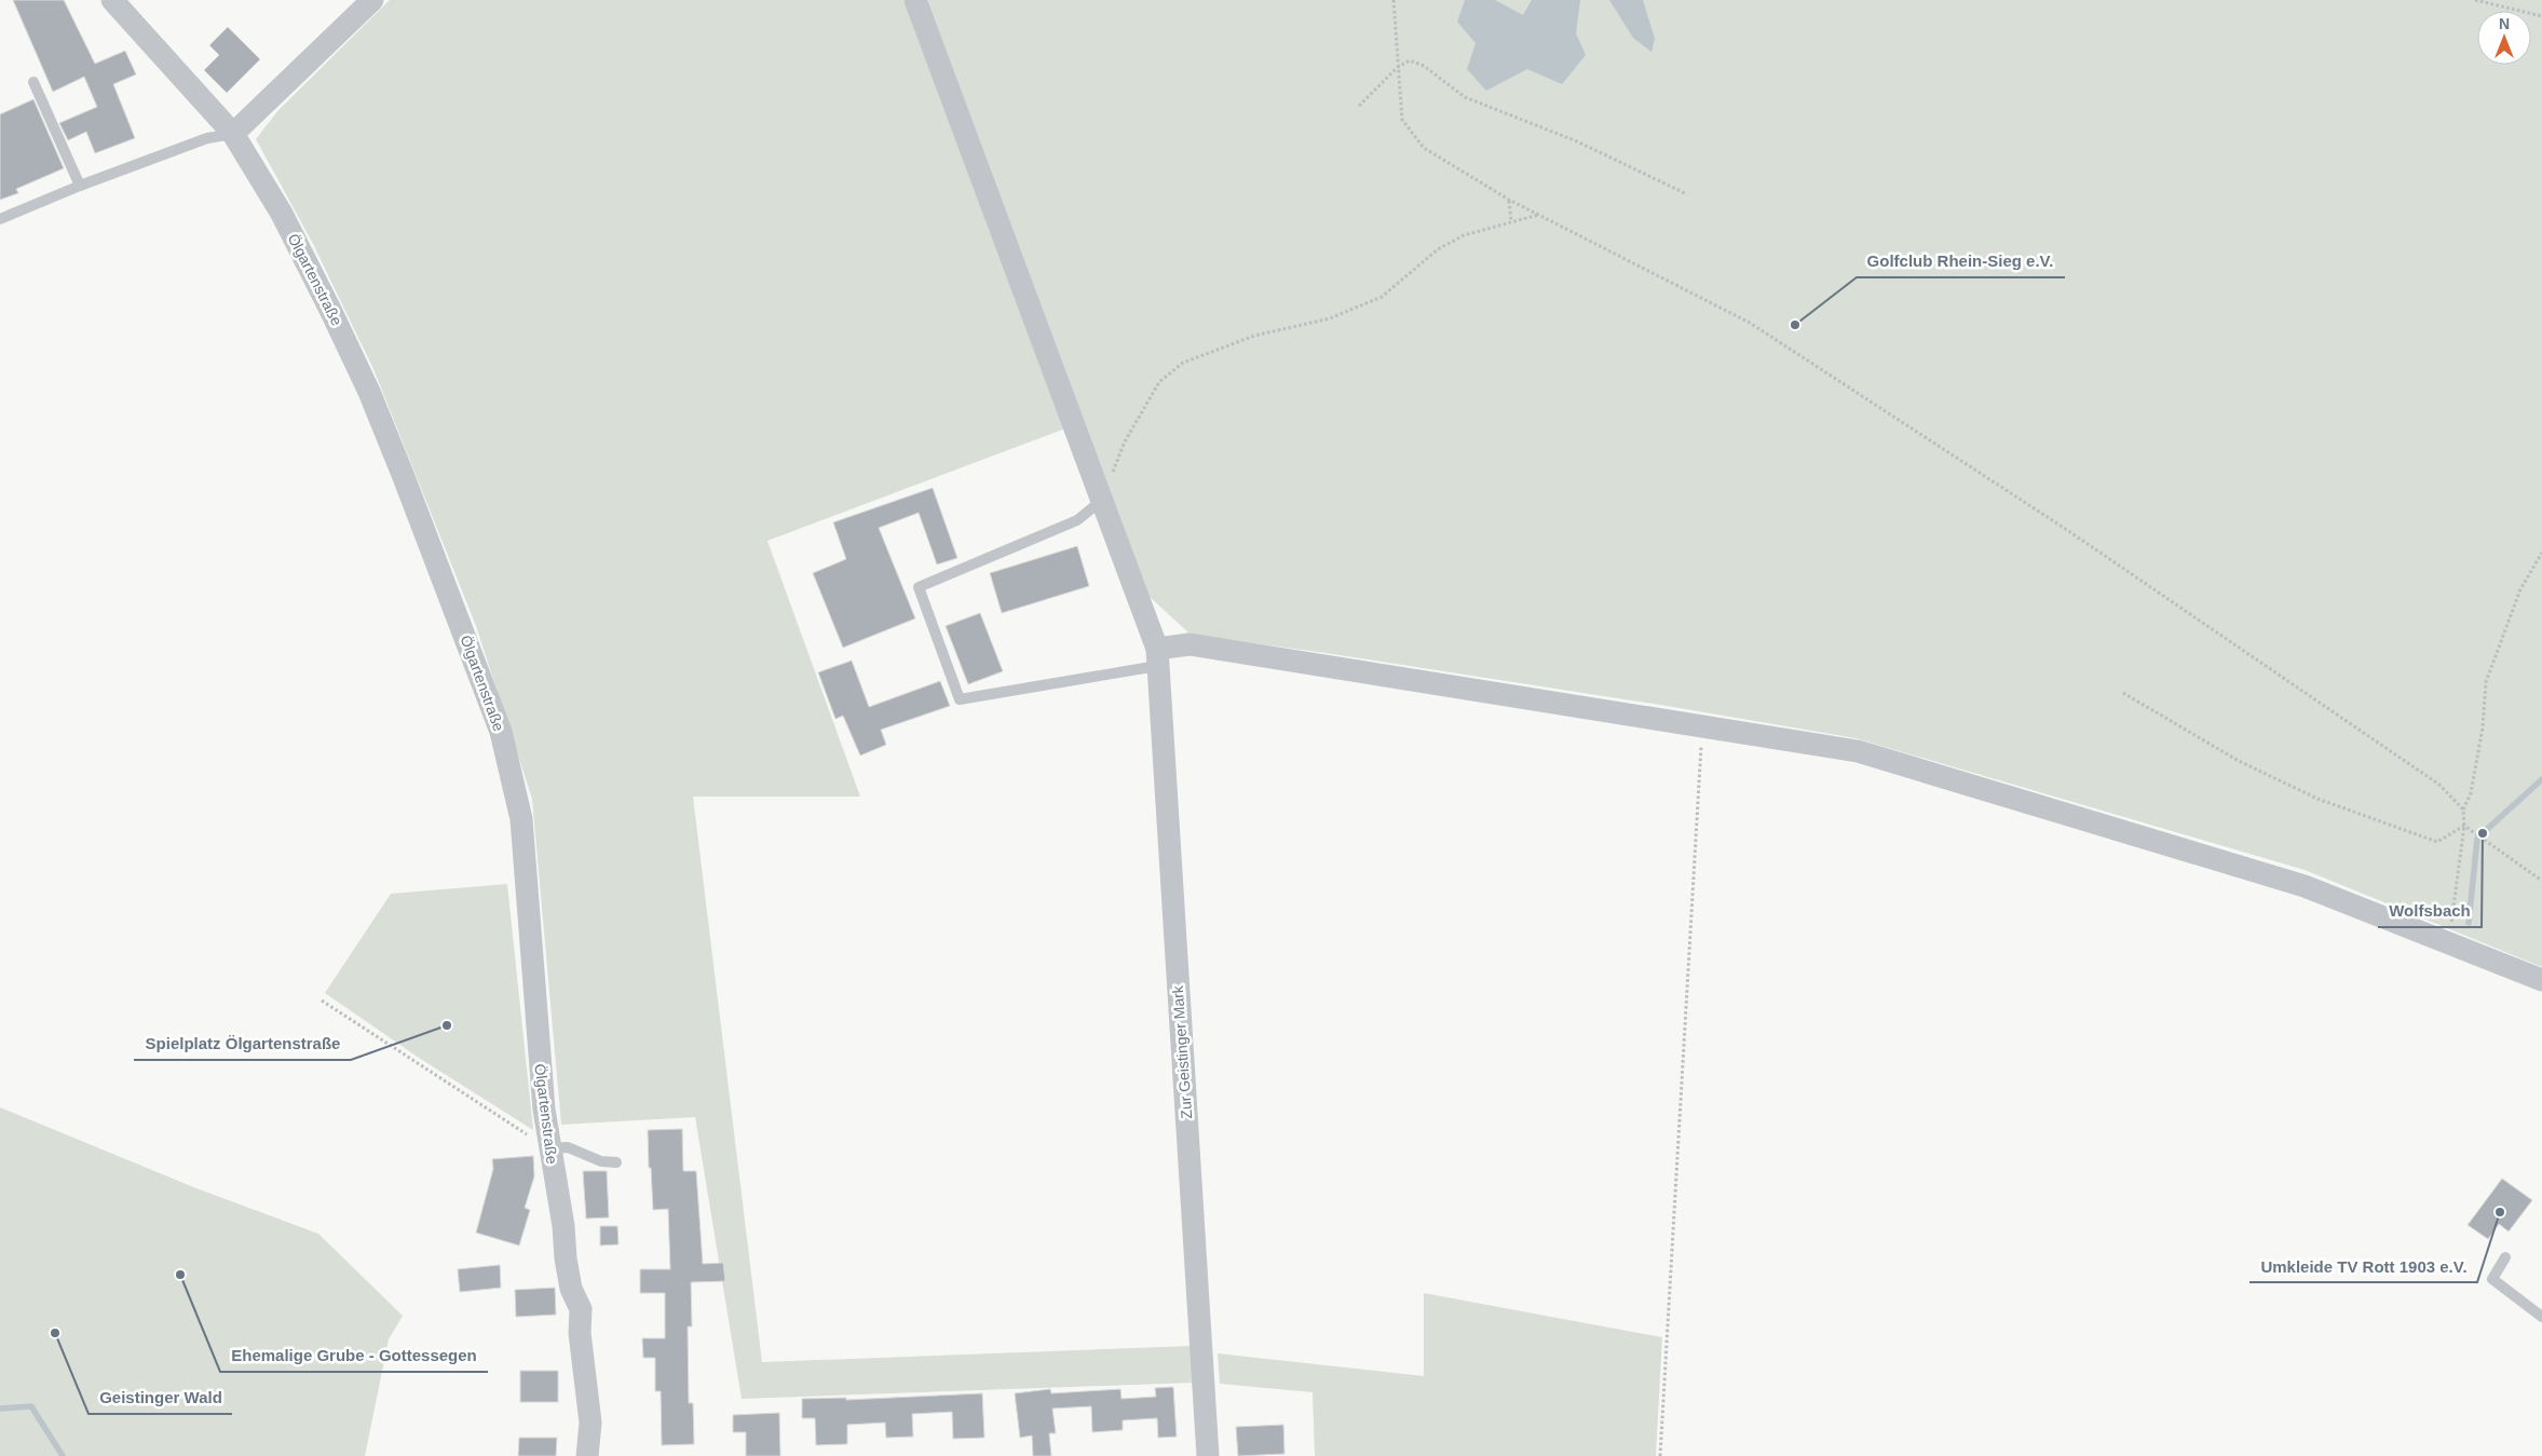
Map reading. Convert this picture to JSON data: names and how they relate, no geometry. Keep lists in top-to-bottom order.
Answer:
{
  "streets": {
    "street": ["Ölgartenstraße", "Zur Geistinger Mark"]
  },
  "places": [
    "Golfclub Rhein-Sieg e.V.",
    "Wolfsbach",
    "Spielplatz Ölgartenstraße",
    "Umkleide TV Rott 1903 e.V.",
    "Ehemalige Grube - Gottessegen",
    "Geistinger Wald"
  ],
  "north": "top"
}
